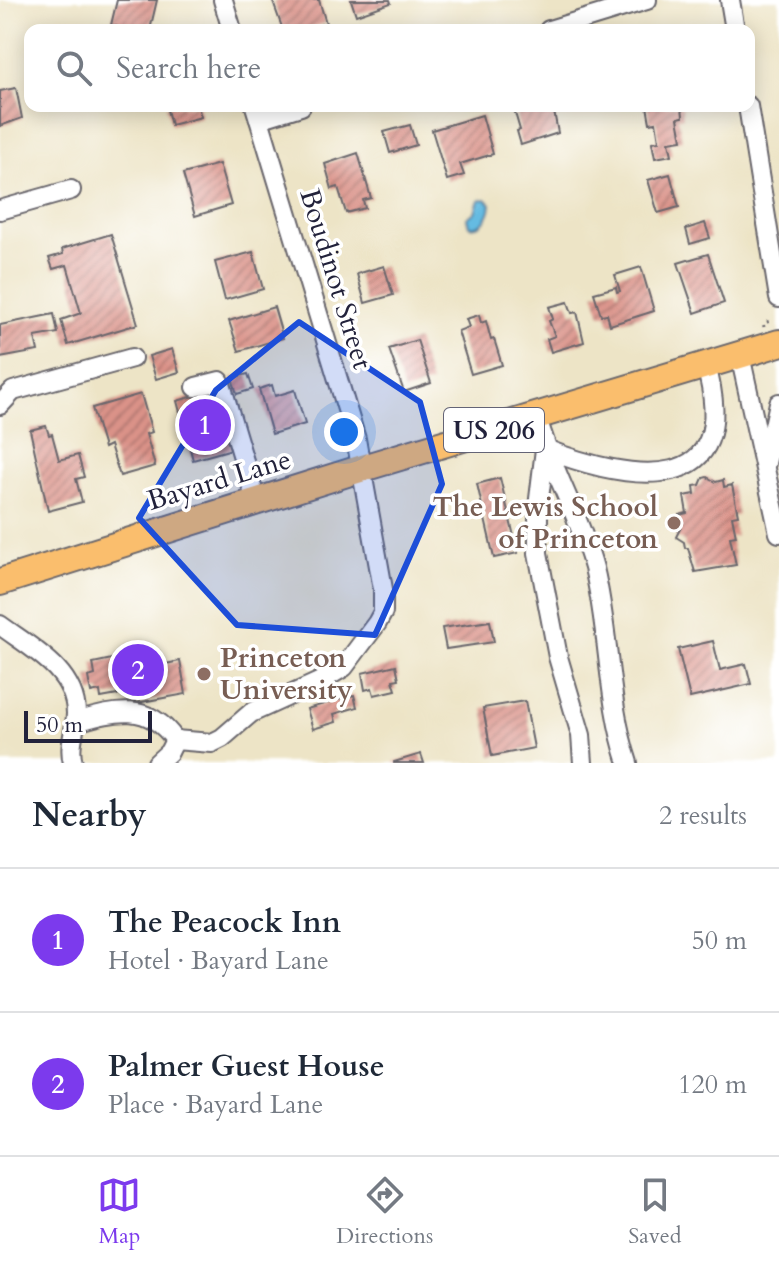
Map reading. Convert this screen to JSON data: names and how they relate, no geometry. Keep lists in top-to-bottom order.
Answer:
{
  "streets": {
    "highway": ["US 206", "Bayard Lane"],
    "street": ["Boudinot Street"]
  },
  "crossings": [
    ["Boudinot Street", "Bayard Lane"]
  ],
  "places": ["The Lewis School of Princeton", "Princeton University"],
  "scale_bar": "50 m",
  "page": {
    "search": "Search here",
    "pins": ["1", "2"],
    "scale": "50 m",
    "heading": ["Nearby", "2 results"],
    "list": [
      {
        "mark": "1",
        "name": "The Peacock Inn",
        "note": "Hotel · Bayard Lane",
        "value": "50 m"
      },
      {
        "mark": "2",
        "name": "Palmer Guest House",
        "note": "Place · Bayard Lane",
        "value": "120 m"
      }
    ],
    "nav": ["Map", "Directions", "Saved"]
  }
}
